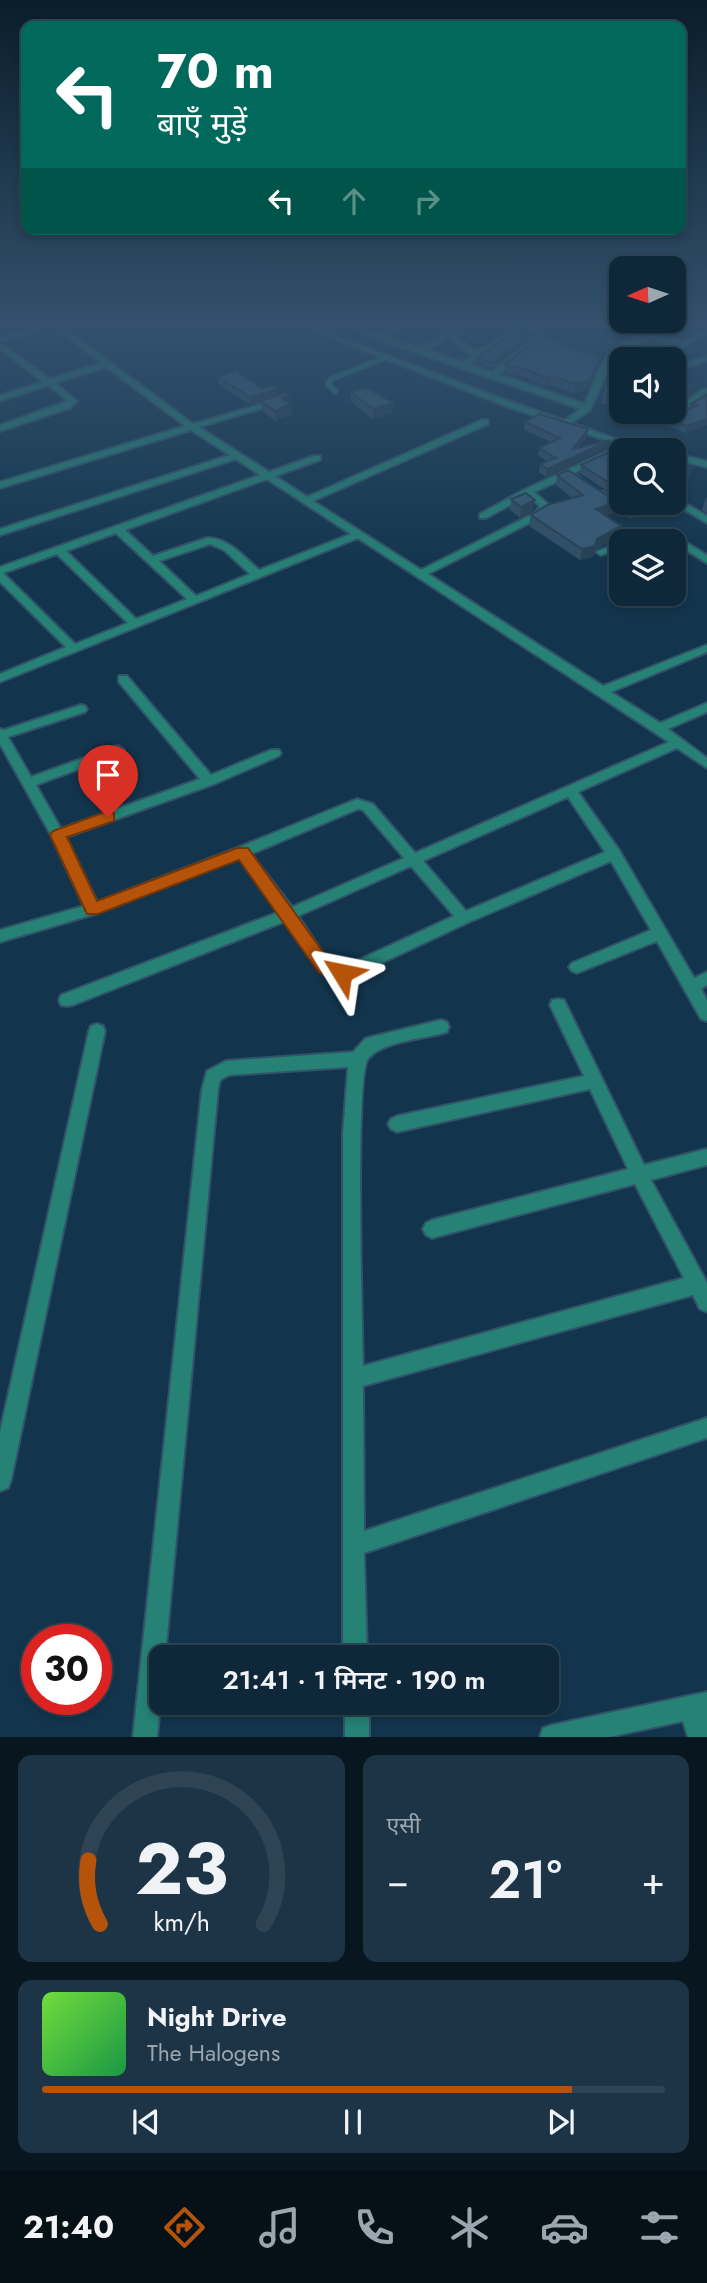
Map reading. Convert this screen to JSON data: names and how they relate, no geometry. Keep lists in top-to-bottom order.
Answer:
{
  "north": "left",
  "page": {
    "turn": ["70 m", "बाएँ मुड़ें"],
    "limit": "30",
    "trip": "21:41 · 1 मिनट · 190 m",
    "tile": "एसी",
    "heat": ["−", "21°", "+"],
    "song": ["Night Drive", "The Halogens"],
    "tabs": "21:40",
    "gauge": ["23", "km/h"]
  }
}
